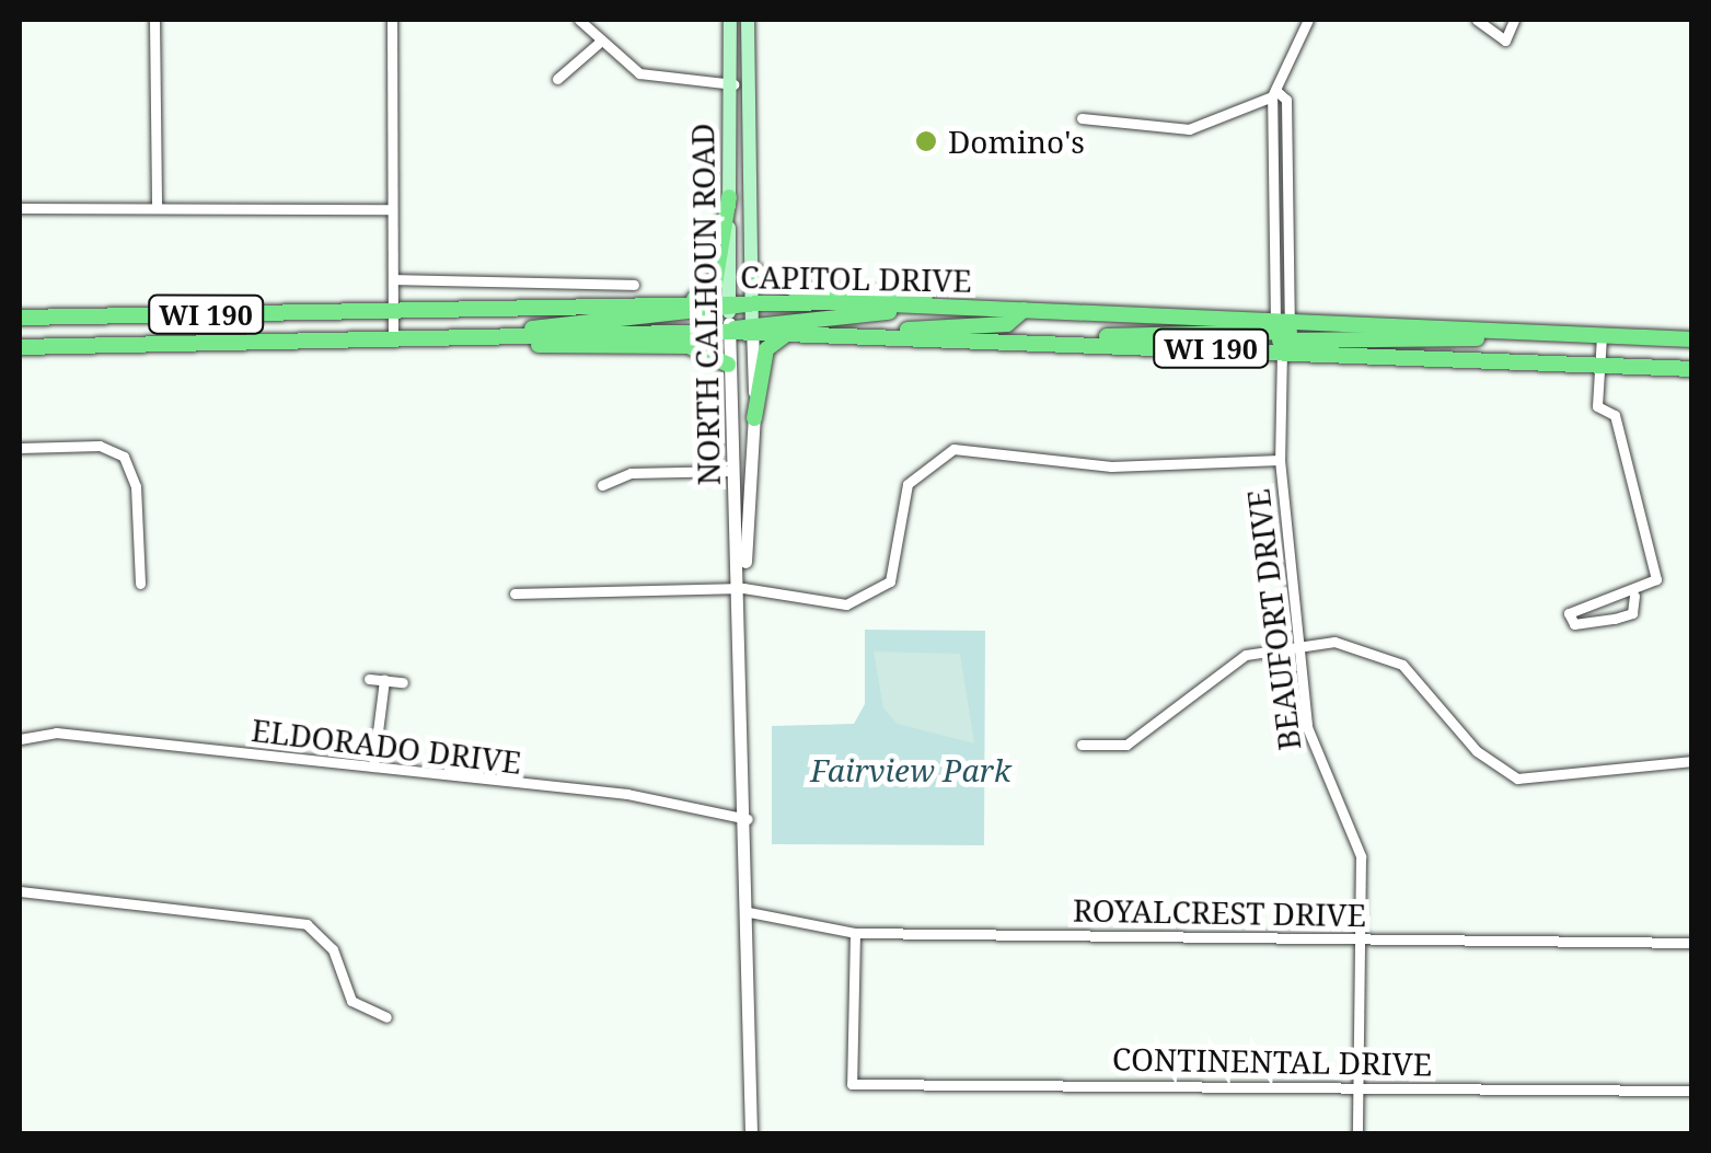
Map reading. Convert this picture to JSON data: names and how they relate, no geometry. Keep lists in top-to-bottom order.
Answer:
{
  "streets": {
    "main road": ["CAPITOL DRIVE", "NORTH CALHOUN ROAD", "WI 190"],
    "street": [
      "BEAUFORT DRIVE",
      "ELDORADO DRIVE",
      "ROYALCREST DRIVE",
      "CONTINENTAL DRIVE"
    ]
  },
  "crossings": [
    ["CAPITOL DRIVE", "NORTH CALHOUN ROAD"],
    ["CAPITOL DRIVE", "BEAUFORT DRIVE"],
    ["NORTH CALHOUN ROAD", "ELDORADO DRIVE"],
    ["NORTH CALHOUN ROAD", "ROYALCREST DRIVE"],
    ["BEAUFORT DRIVE", "ROYALCREST DRIVE"],
    ["BEAUFORT DRIVE", "CONTINENTAL DRIVE"],
    ["ROYALCREST DRIVE", "CONTINENTAL DRIVE"]
  ],
  "parks": ["Fairview Park"],
  "places": ["Domino's"]
}
